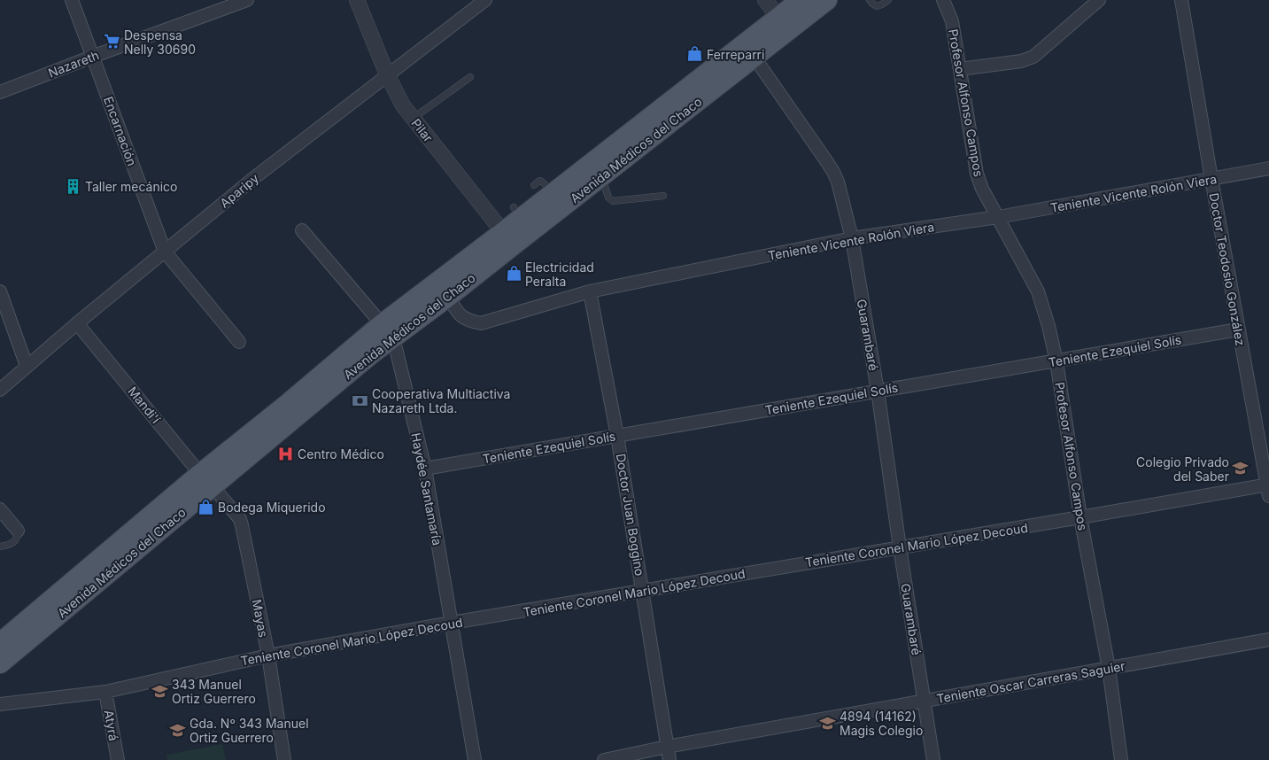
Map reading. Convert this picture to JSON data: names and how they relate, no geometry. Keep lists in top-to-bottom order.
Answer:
{
  "streets": {
    "main road": ["Avenida Médicos del Chaco"],
    "street": [
      "Nazareth",
      "Profesor Alfonso Campos",
      "Pilar",
      "Encarnación",
      "Aparipy",
      "Teniente Vicente Rolón Viera",
      "Doctor Teodosio González",
      "Guarambaré",
      "Teniente Ezequiel Solís",
      "Mandi'í",
      "Haydée Santamaría",
      "Doctor Juan Boggino",
      "Teniente Coronel Mario López Decoud",
      "Mayas",
      "Teniente Oscar Carreras Saguier",
      "Atyrá"
    ]
  },
  "crossings": [
    ["Nazareth", "Encarnación"],
    ["Profesor Alfonso Campos", "Teniente Vicente Rolón Viera"],
    ["Profesor Alfonso Campos", "Teniente Ezequiel Solís"],
    ["Profesor Alfonso Campos", "Teniente Coronel Mario López Decoud"],
    ["Profesor Alfonso Campos", "Teniente Oscar Carreras Saguier"],
    ["Pilar", "Avenida Médicos del Chaco"],
    ["Pilar", "Aparipy"],
    ["Encarnación", "Aparipy"],
    ["Avenida Médicos del Chaco", "Teniente Vicente Rolón Viera"],
    ["Avenida Médicos del Chaco", "Guarambaré"],
    ["Avenida Médicos del Chaco", "Mandi'í"],
    ["Avenida Médicos del Chaco", "Haydée Santamaría"],
    ["Avenida Médicos del Chaco", "Mayas"],
    ["Aparipy", "Mandi'í"],
    ["Teniente Vicente Rolón Viera", "Doctor Teodosio González"],
    ["Teniente Vicente Rolón Viera", "Guarambaré"],
    ["Teniente Vicente Rolón Viera", "Doctor Juan Boggino"],
    ["Doctor Teodosio González", "Teniente Ezequiel Solís"],
    ["Doctor Teodosio González", "Teniente Coronel Mario López Decoud"],
    ["Guarambaré", "Teniente Ezequiel Solís"],
    ["Guarambaré", "Teniente Coronel Mario López Decoud"],
    ["Guarambaré", "Teniente Oscar Carreras Saguier"],
    ["Teniente Ezequiel Solís", "Haydée Santamaría"],
    ["Teniente Ezequiel Solís", "Doctor Juan Boggino"],
    ["Mandi'í", "Mayas"],
    ["Haydée Santamaría", "Teniente Coronel Mario López Decoud"],
    ["Doctor Juan Boggino", "Teniente Coronel Mario López Decoud"],
    ["Doctor Juan Boggino", "Teniente Oscar Carreras Saguier"],
    ["Teniente Coronel Mario López Decoud", "Mayas"],
    ["Teniente Coronel Mario López Decoud", "Atyrá"]
  ],
  "places": {
    "supermarket": ["Despensa Nelly 30690"],
    "shop": ["Ferreparri", "Electricidad Peralta", "Bodega Miquerido"],
    "building": ["Taller mecánico"],
    "bank": ["Cooperativa Multiactiva Nazareth Ltda."],
    "hospital": ["Centro Médico"],
    "school or university": [
      "Colegio Privado del Saber",
      "343 Manuel Ortiz Guerrero",
      "4894 (14162) Magis Colegio",
      "Gda. Nº 343 Manuel Ortiz Guerrero"
    ]
  }
}
